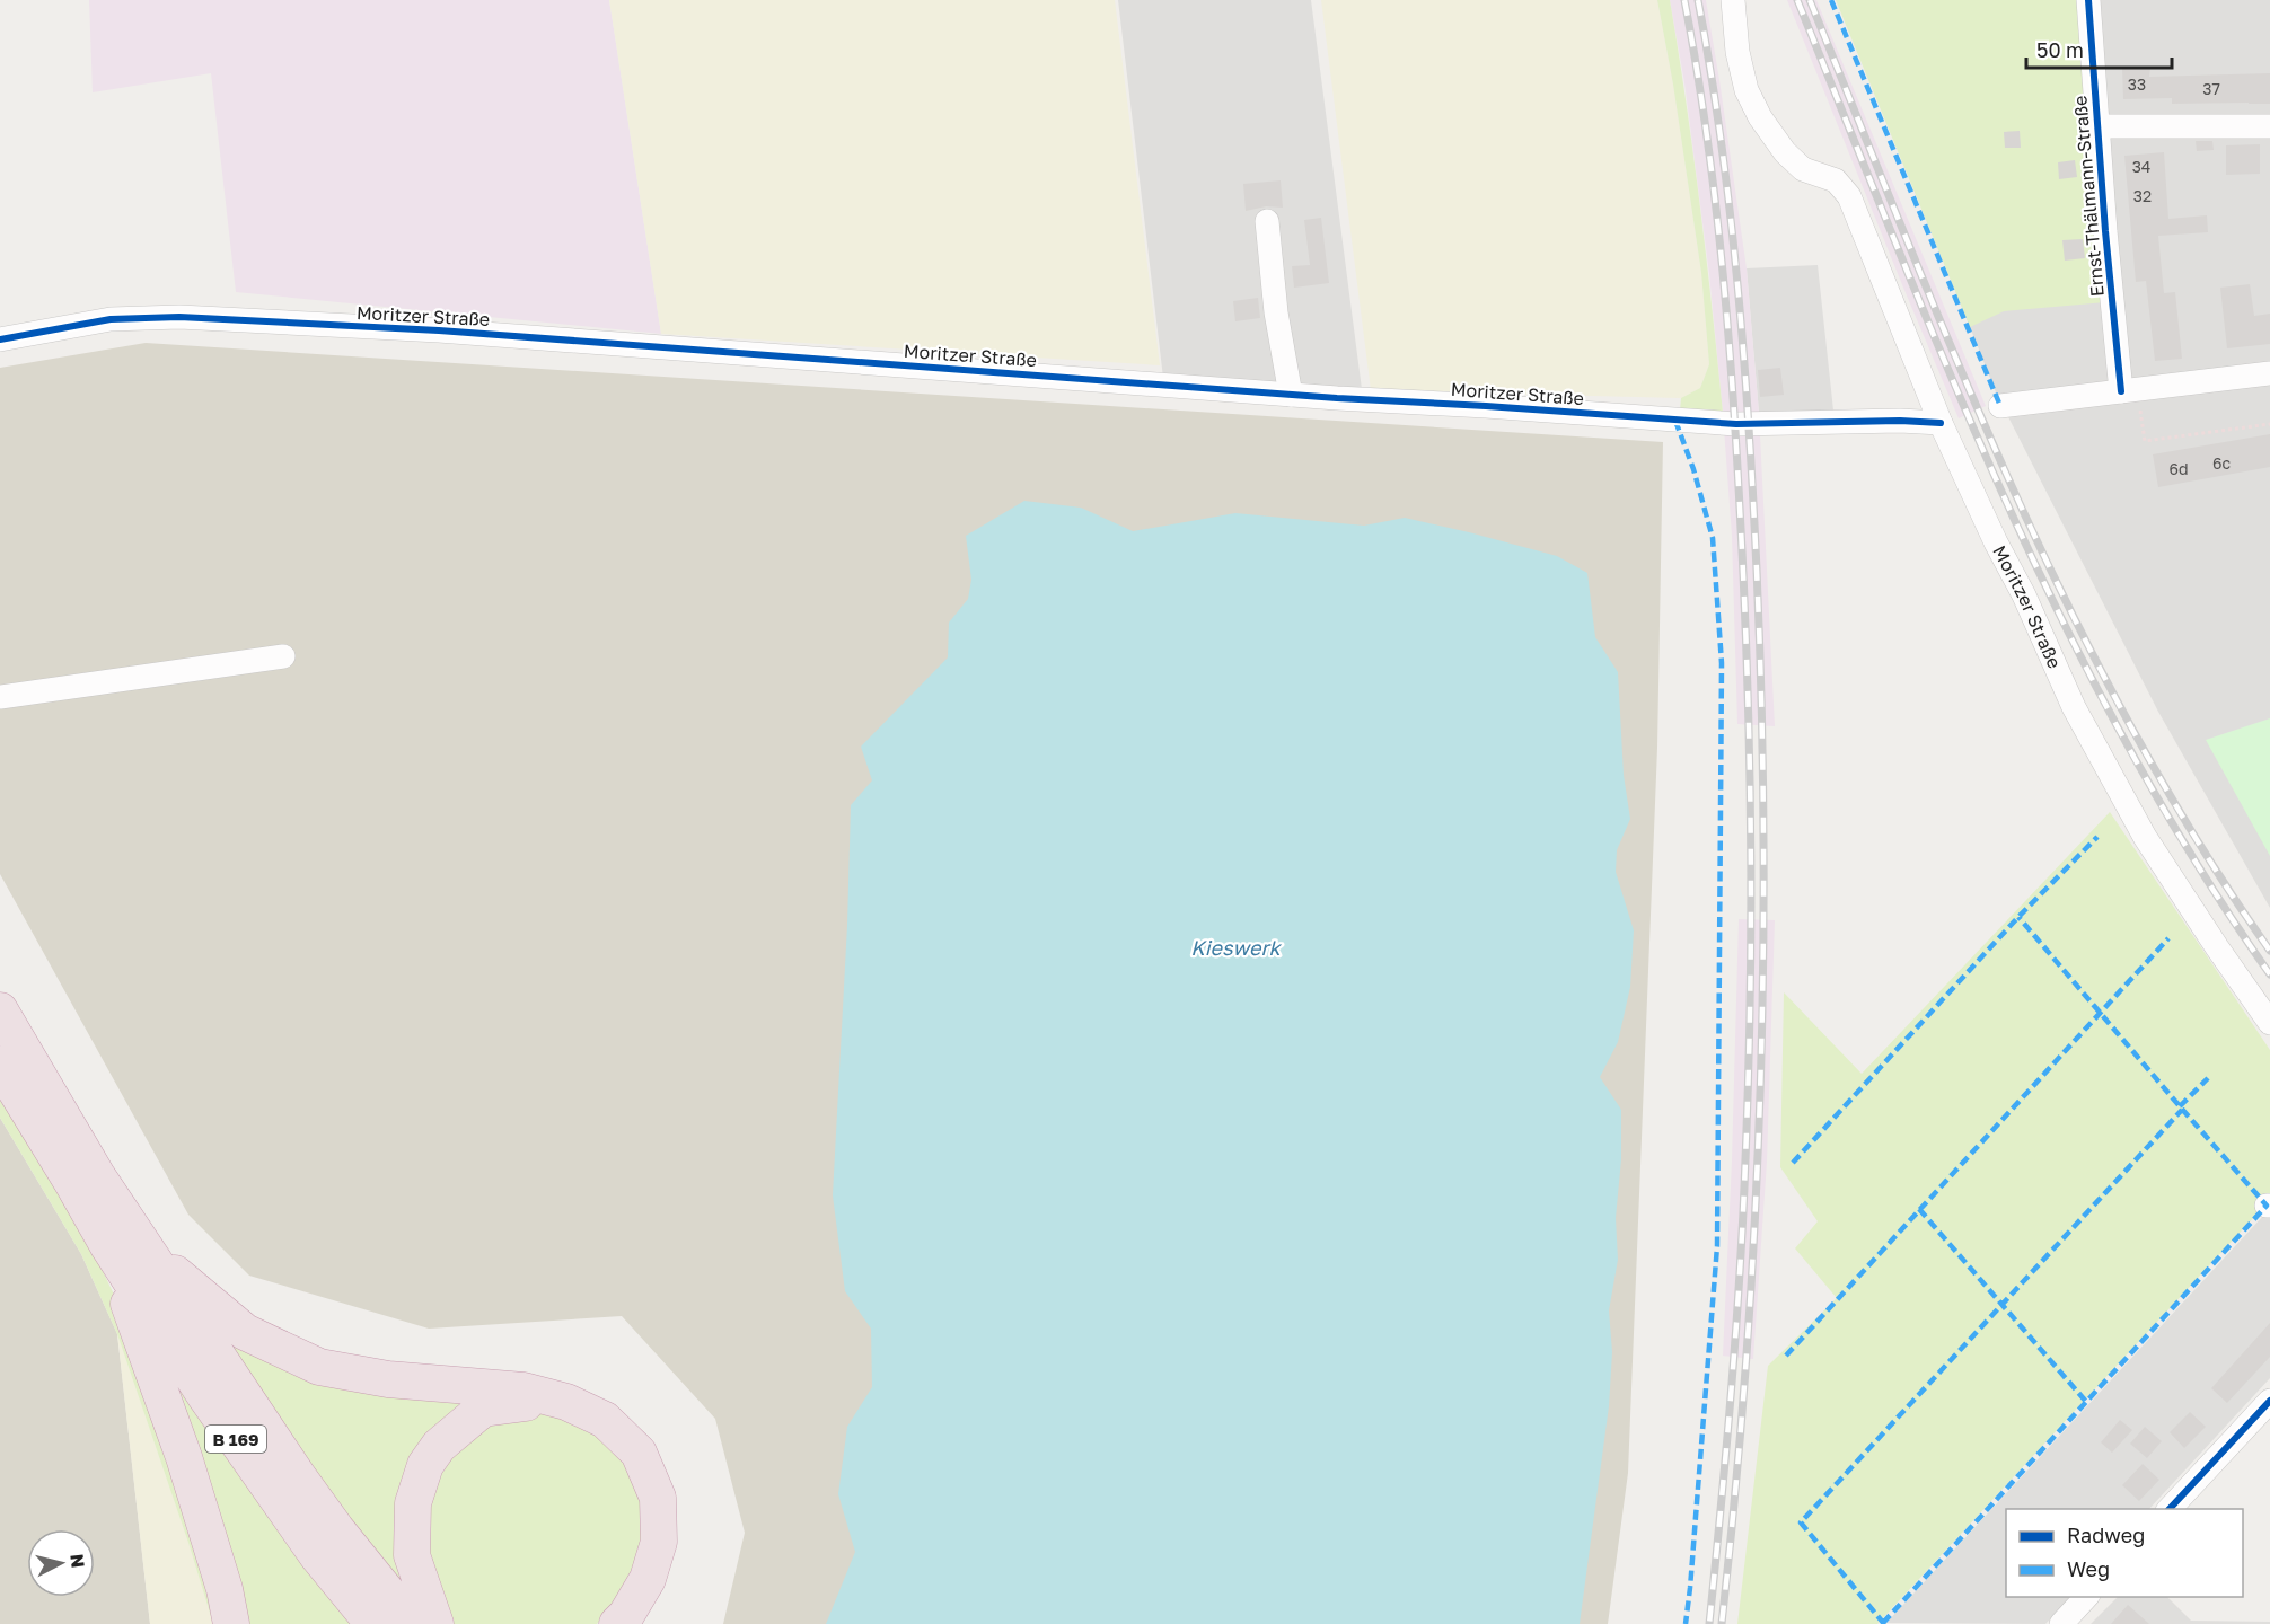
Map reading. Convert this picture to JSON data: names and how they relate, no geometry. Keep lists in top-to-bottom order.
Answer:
{
  "streets": {
    "highway": ["B 169"],
    "street": ["Ernst-Thälmann-Straße", "Moritzer Straße"]
  },
  "water": ["Kieswerk"],
  "house_numbers": [
    "33",
    "37",
    "34",
    "32",
    "6c",
    "6d"
  ],
  "legend": ["Radweg", "Weg"],
  "scale_bar": "50 m",
  "north": "right"
}
